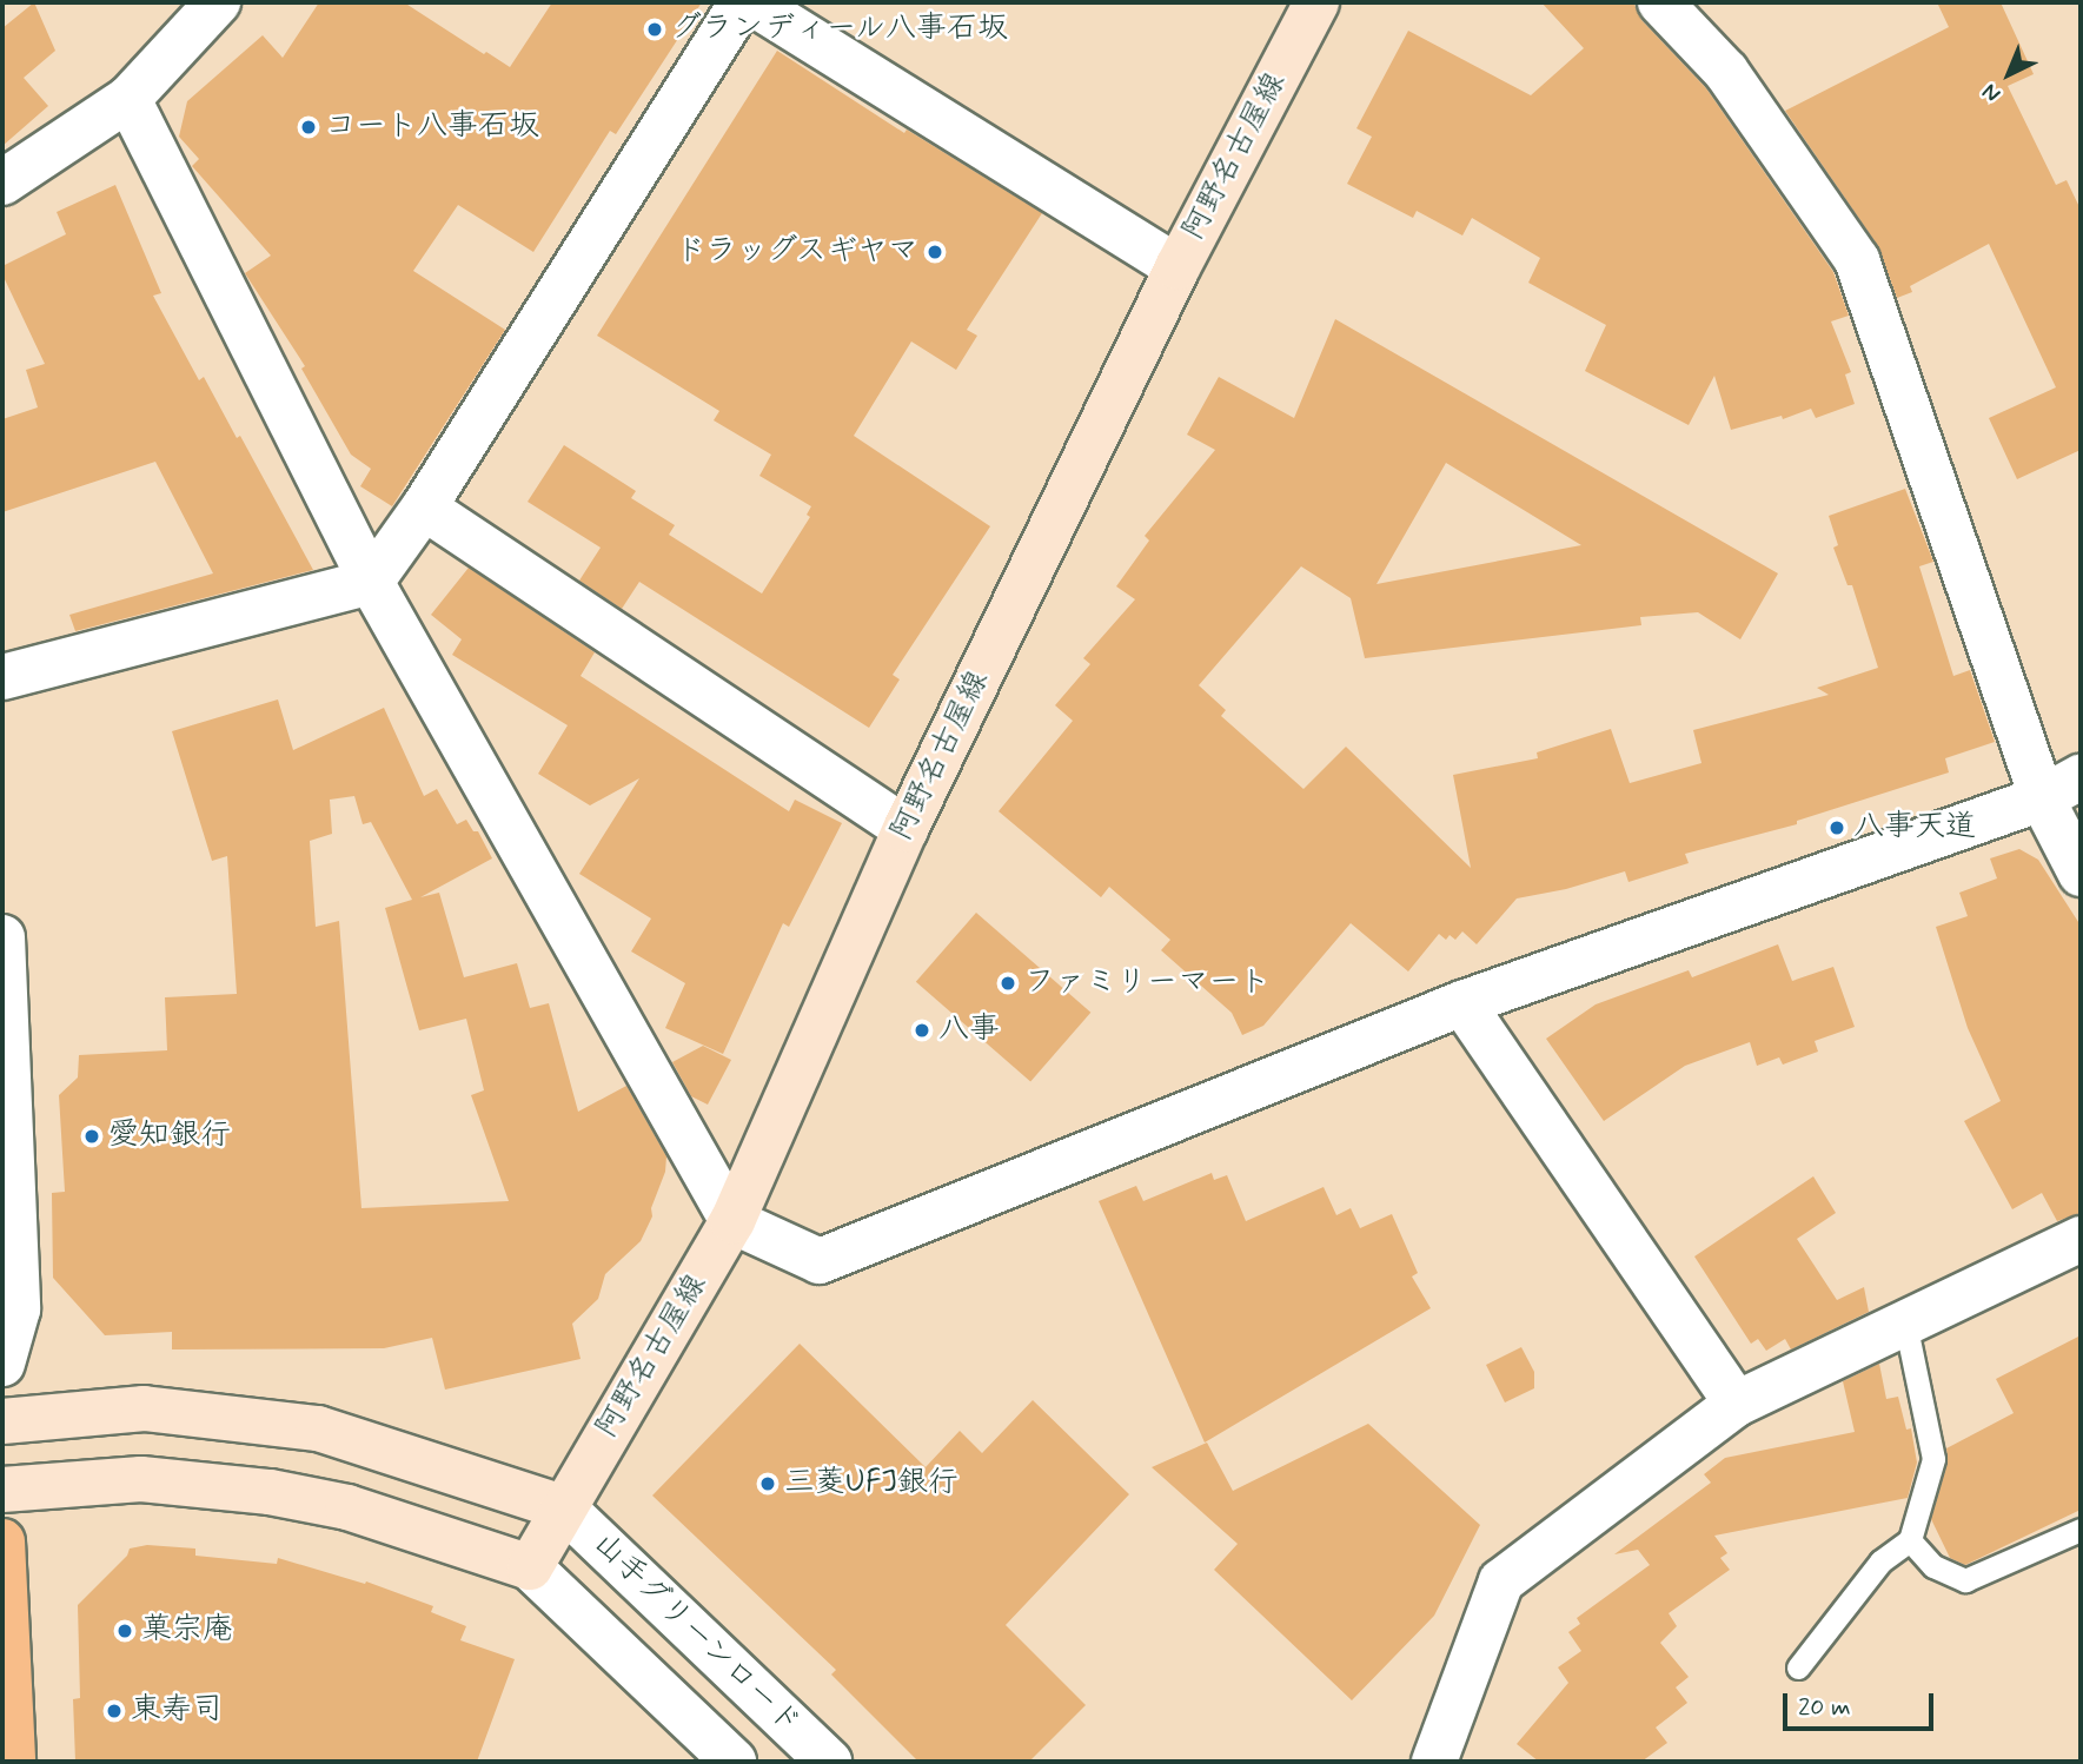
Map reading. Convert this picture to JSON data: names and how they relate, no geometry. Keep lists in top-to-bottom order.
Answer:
{
  "streets": {
    "main road": ["阿野名古屋線"],
    "street": ["山手グリーンロード"]
  },
  "crossings": [
    ["阿野名古屋線", "山手グリーンロード"]
  ],
  "places": [
    "グランディール八事石坂",
    "コート八事石坂",
    "ドラッグスギヤマ",
    "八事天道",
    "ファミリーマート",
    "八事",
    "愛知銀行",
    "三菱UFJ銀行",
    "菓宗庵",
    "東寿司"
  ],
  "scale_bar": "20 m",
  "north": "bottom left"
}
